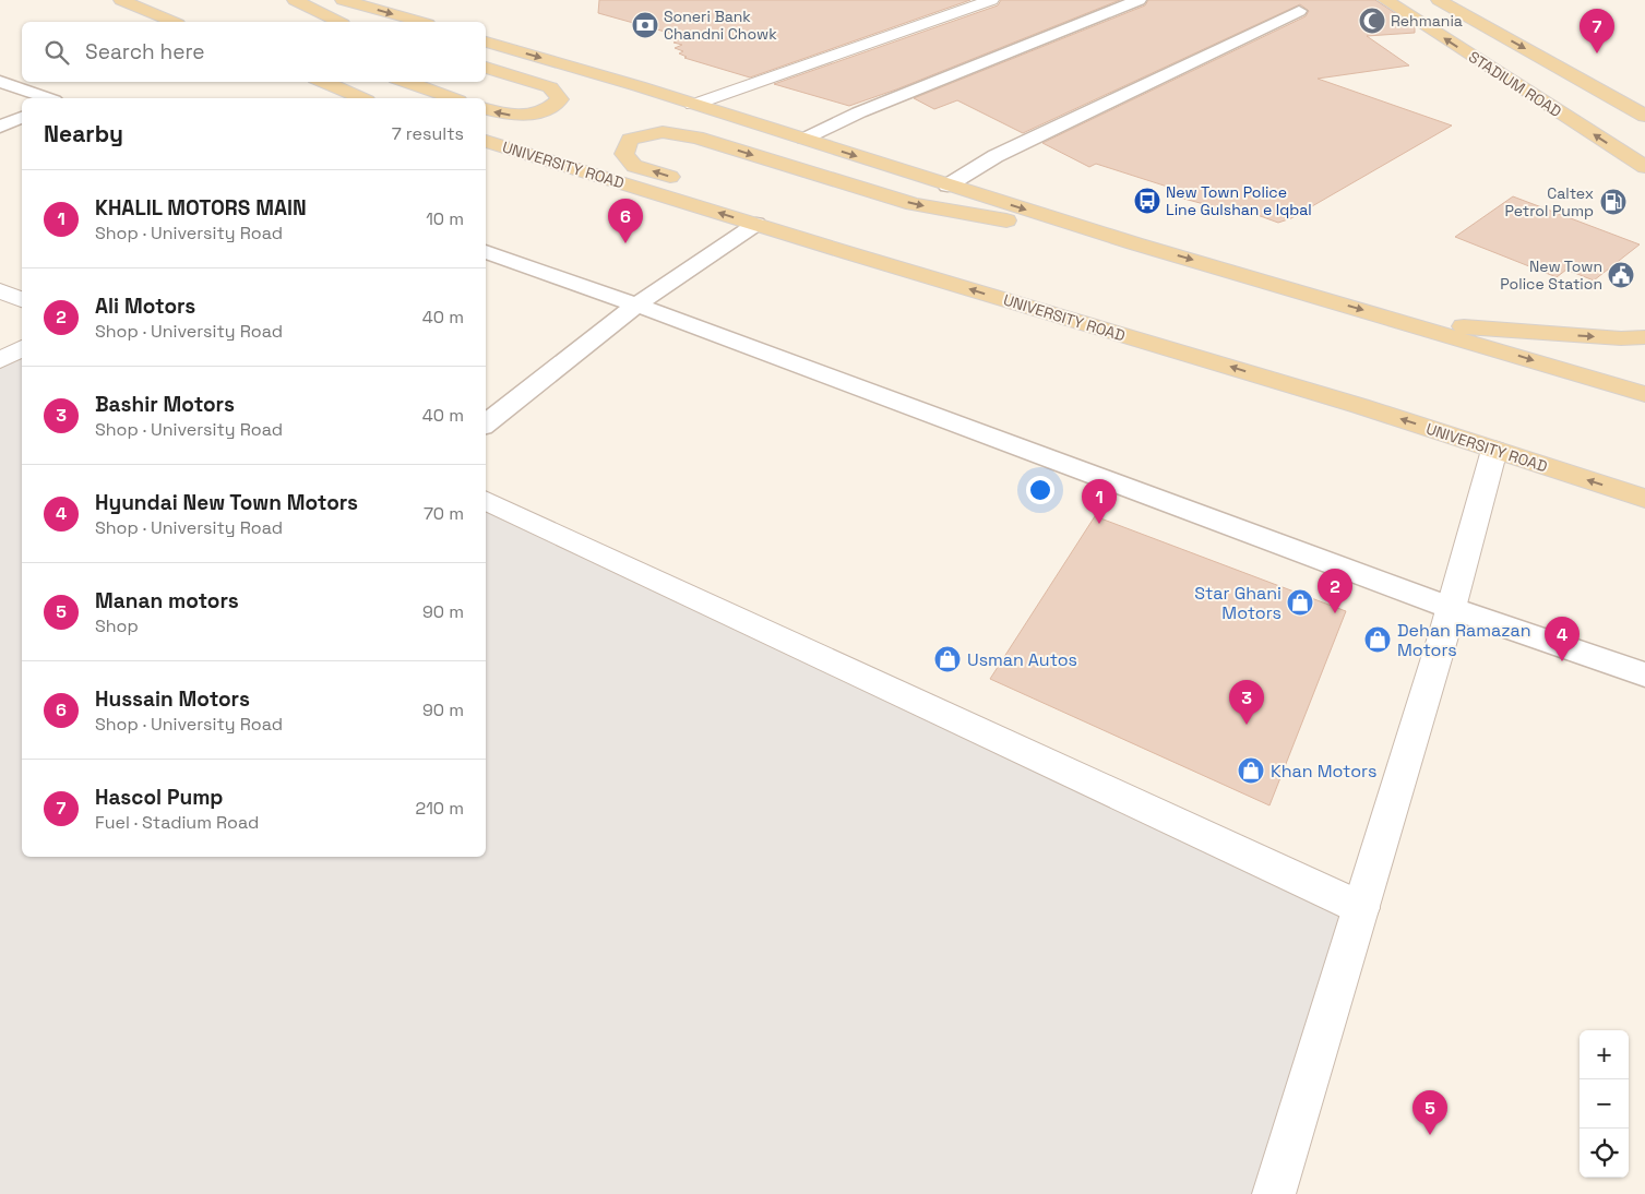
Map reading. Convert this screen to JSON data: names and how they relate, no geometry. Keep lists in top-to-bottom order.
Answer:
{
  "streets": {
    "main road": ["STADIUM ROAD", "UNIVERSITY ROAD"]
  },
  "places": {
    "mosque": ["Rehmania"],
    "bank": ["Soneri Bank Chandni Chowk"],
    "bus stop": ["New Town Police Line Gulshan e Iqbal"],
    "fuel station": ["Caltex Petrol Pump"],
    "public building": ["New Town Police Station"],
    "shop": [
      "Star Ghani Motors",
      "Dehan Ramazan Motors",
      "Usman Autos",
      "Khan Motors"
    ]
  },
  "page": {
    "pins": [
      "7",
      "6",
      "1",
      "2",
      "4",
      "3",
      "5"
    ],
    "search": "Search here",
    "heading": ["Nearby", "7 results"],
    "list": [
      {
        "mark": "1",
        "name": "KHALIL MOTORS MAIN",
        "note": "Shop · University Road",
        "value": "10 m"
      },
      {
        "mark": "2",
        "name": "Ali Motors",
        "note": "Shop · University Road",
        "value": "40 m"
      },
      {
        "mark": "3",
        "name": "Bashir Motors",
        "note": "Shop · University Road",
        "value": "40 m"
      },
      {
        "mark": "4",
        "name": "Hyundai New Town Motors",
        "note": "Shop · University Road",
        "value": "70 m"
      },
      {
        "mark": "5",
        "name": "Manan motors",
        "note": "Shop",
        "value": "90 m"
      },
      {
        "mark": "6",
        "name": "Hussain Motors",
        "note": "Shop · University Road",
        "value": "90 m"
      },
      {
        "mark": "7",
        "name": "Hascol Pump",
        "note": "Fuel · Stadium Road",
        "value": "210 m"
      }
    ],
    "map_buttons": ["+", "−"]
  }
}
